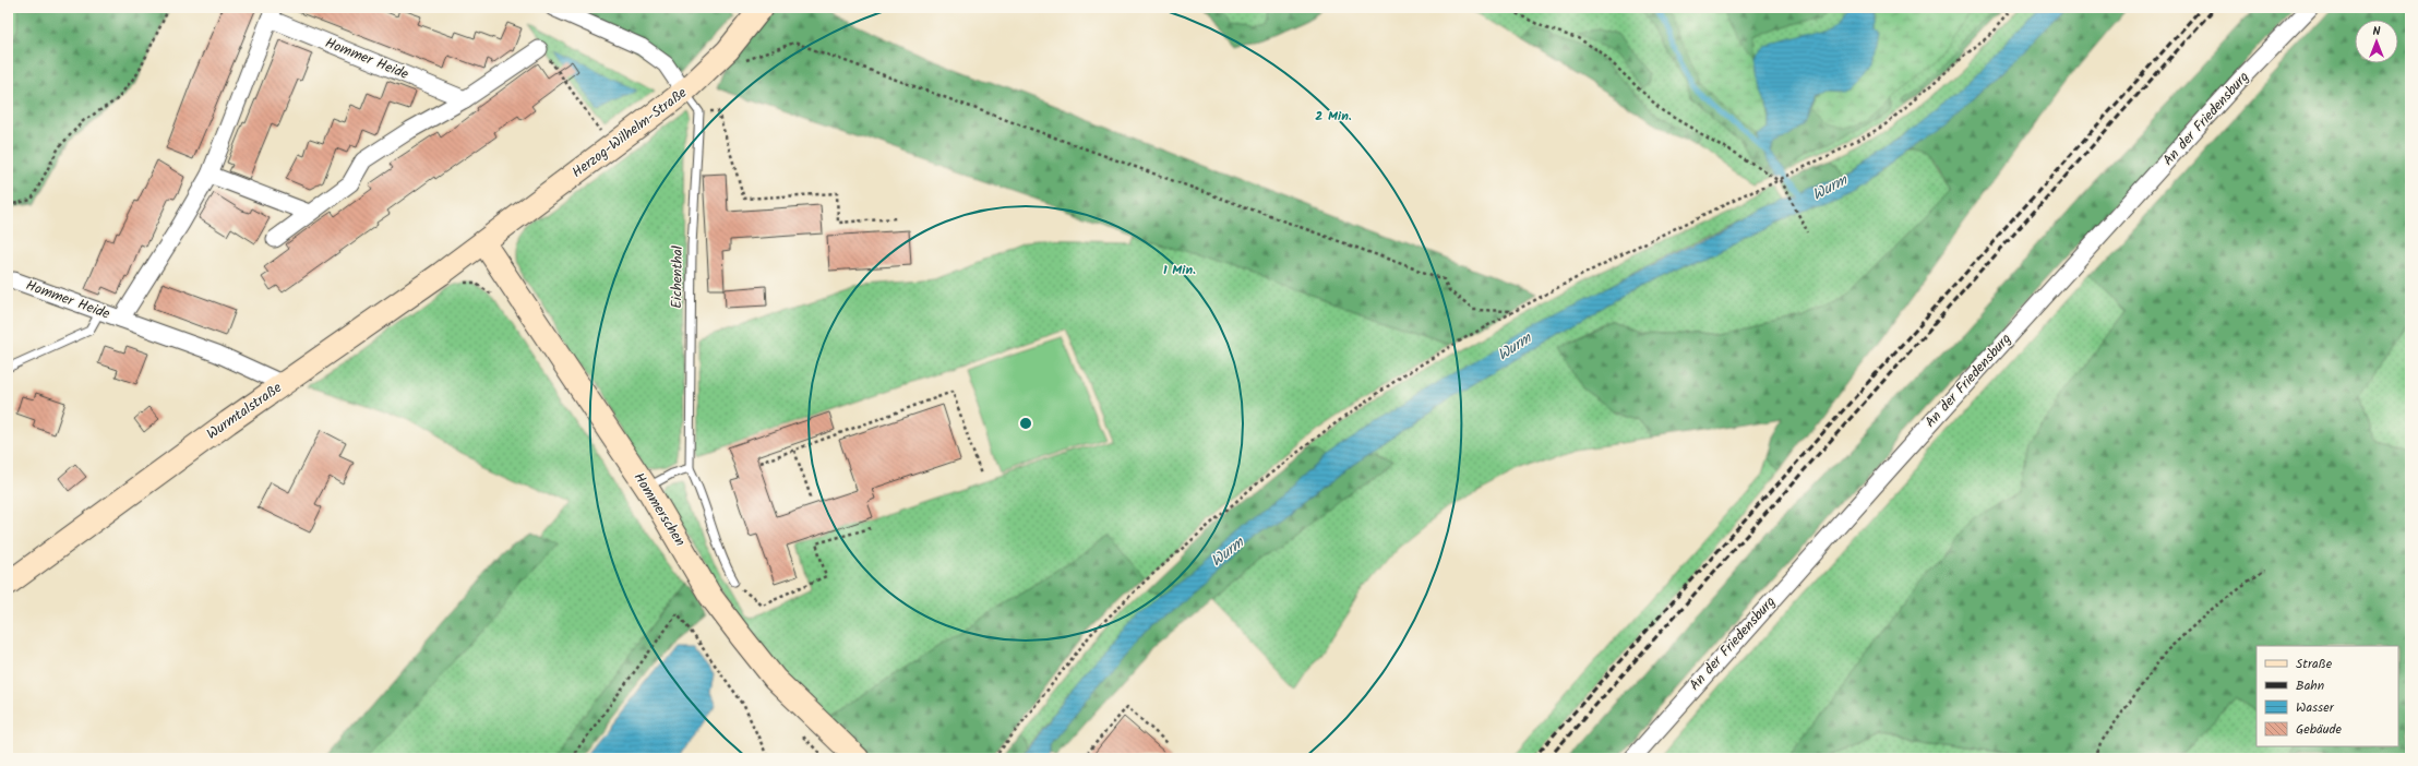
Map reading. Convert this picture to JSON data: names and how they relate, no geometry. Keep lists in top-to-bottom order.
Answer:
{
  "streets": {
    "main road": ["Herzog-Wilhelm-Straße", "Wurmtalstraße", "Hommerschen"],
    "street": ["Hommer Heide", "An der Friedensburg"],
    "lane": ["Eichenthal"]
  },
  "crossings": [
    ["Hommer Heide", "Wurmtalstraße"],
    ["Herzog-Wilhelm-Straße", "Wurmtalstraße"],
    ["Herzog-Wilhelm-Straße", "Hommerschen"],
    ["Wurmtalstraße", "Hommerschen"]
  ],
  "water": ["Wurm"],
  "legend": [
    "Straße",
    "Bahn",
    "Wasser",
    "Gebäude"
  ],
  "north": "top",
  "rings": ["2 Min.", "1 Min."]
}
